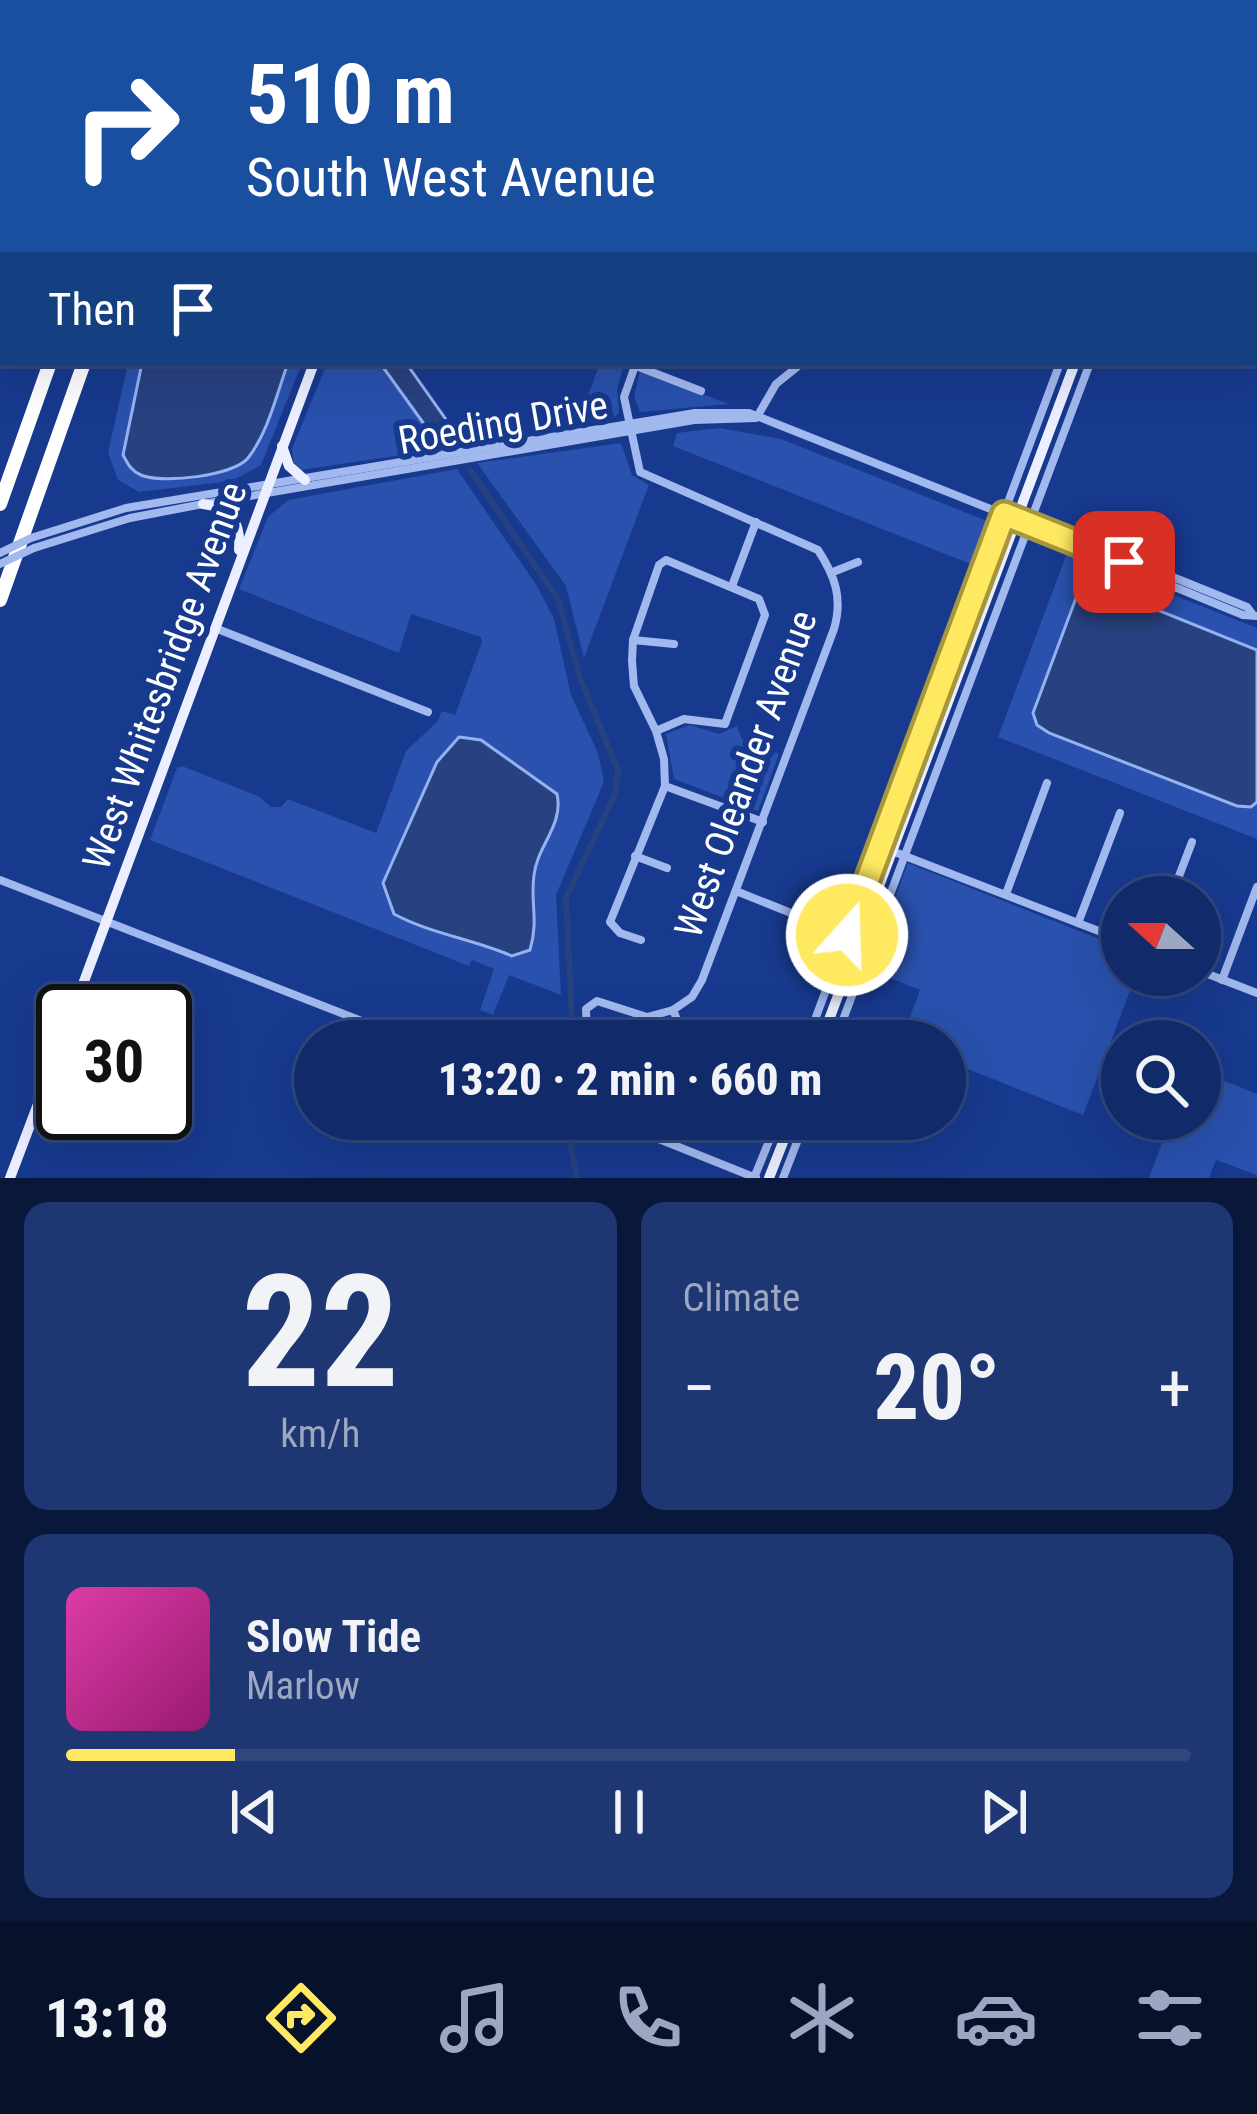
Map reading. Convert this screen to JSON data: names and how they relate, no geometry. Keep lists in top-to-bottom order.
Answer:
{
  "streets": {
    "main road": ["West Whitesbridge Avenue"],
    "street": ["Roeding Drive", "West Oleander Avenue"]
  },
  "crossings": [
    ["Roeding Drive", "West Whitesbridge Avenue"]
  ],
  "north": "left",
  "page": {
    "turn": ["510 m", "South West Avenue"],
    "then": "Then",
    "limit": "30",
    "trip": "13:20 · 2 min · 660 m",
    "tile": [
      ["22", "km/h"],
      "Climate"
    ],
    "heat": ["−", "20°", "+"],
    "song": ["Slow Tide", "Marlow"],
    "tabs": "13:18"
  }
}
